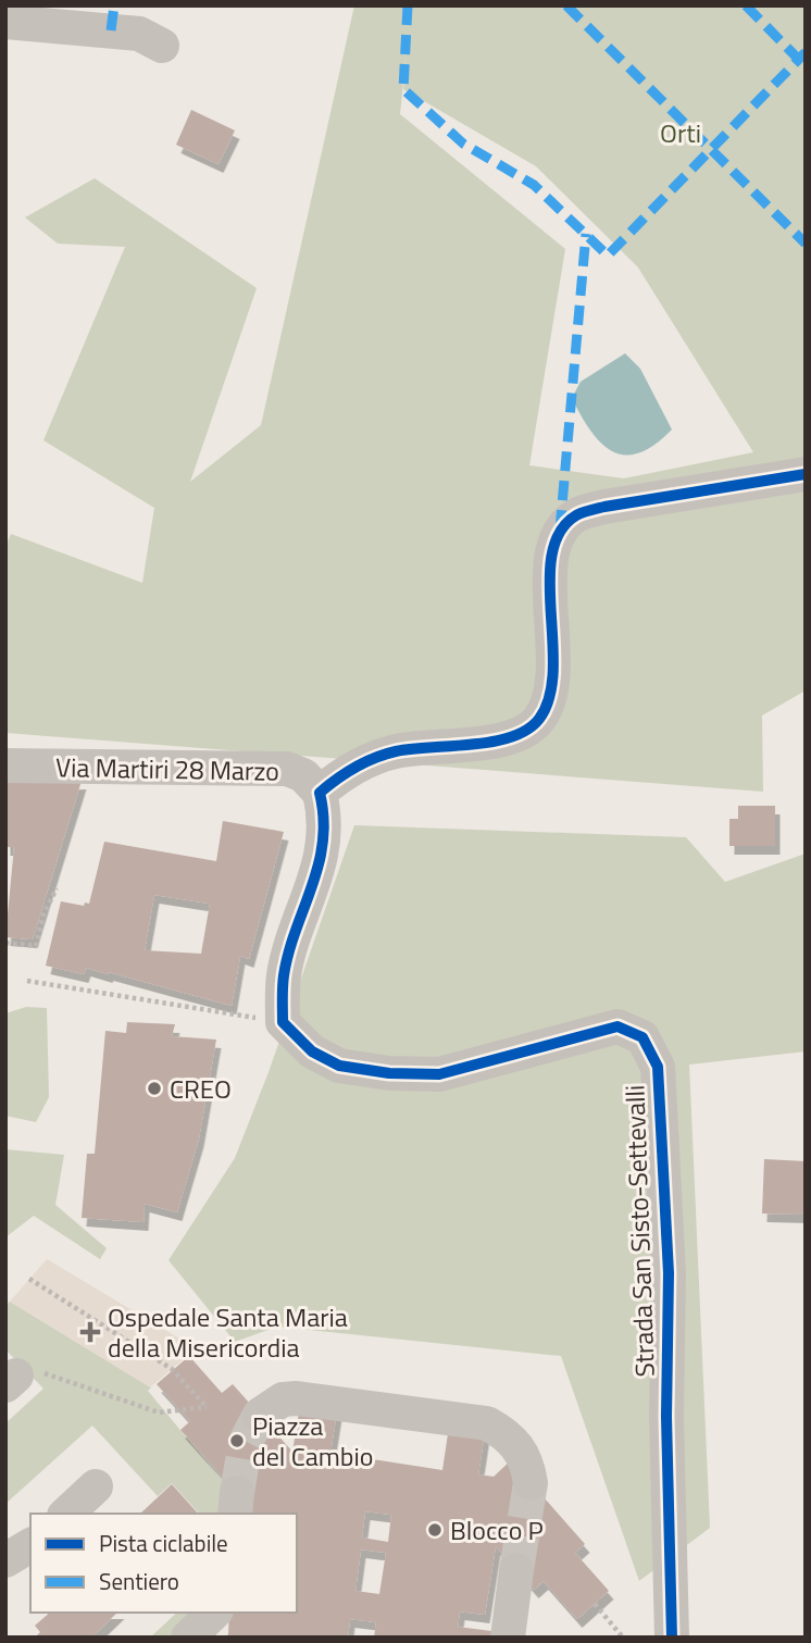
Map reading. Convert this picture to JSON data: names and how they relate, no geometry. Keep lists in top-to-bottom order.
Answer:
{
  "streets": {
    "street": ["Via Martiri 28 Marzo", "Strada San Sisto-Settevalli"]
  },
  "parks": ["Orti"],
  "places": {
    "other": ["CREO", "Piazza del Cambio", "Blocco P"],
    "health": ["Ospedale Santa Maria della Misericordia"]
  },
  "legend": ["Pista ciclabile", "Sentiero"]
}
